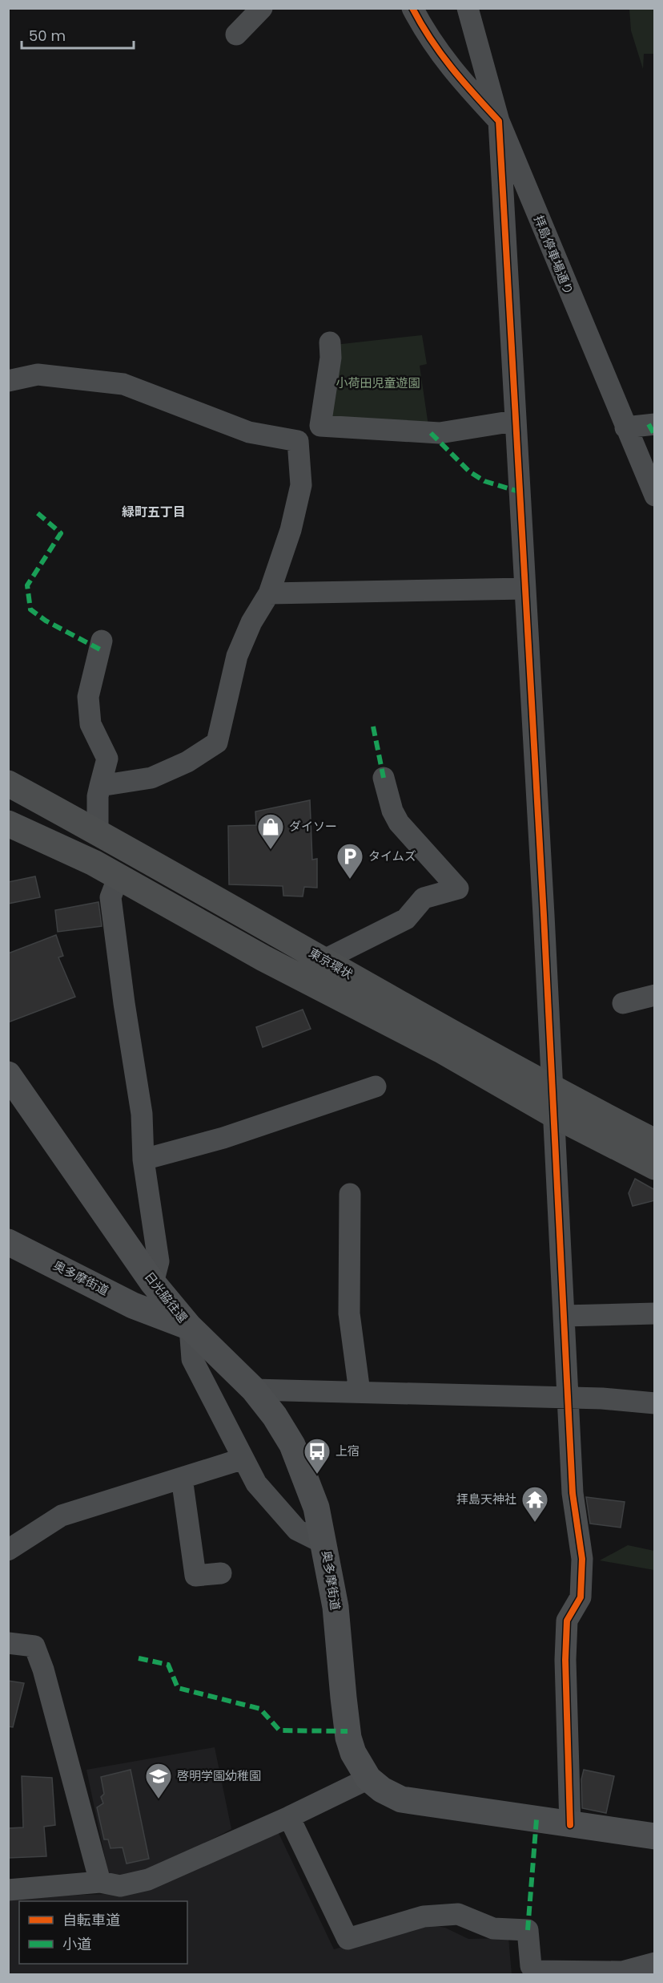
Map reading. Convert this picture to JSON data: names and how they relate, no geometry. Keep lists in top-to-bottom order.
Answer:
{
  "streets": {
    "highway": ["東京環状"],
    "main road": ["奥多摩街道", "日光脇往還"],
    "street": ["拝島停車場通り"]
  },
  "crossings": [
    ["奥多摩街道", "日光脇往還"]
  ],
  "districts": ["緑町五丁目"],
  "parks": ["小荷田児童遊園"],
  "places": {
    "shop": ["ダイソー"],
    "parking": ["タイムズ"],
    "bus stop": ["上宿"],
    "temple": ["拝島天神社"],
    "school or university": ["啓明学園幼稚園"]
  },
  "legend": ["自転車道", "小道"],
  "scale_bar": "50 m"
}
